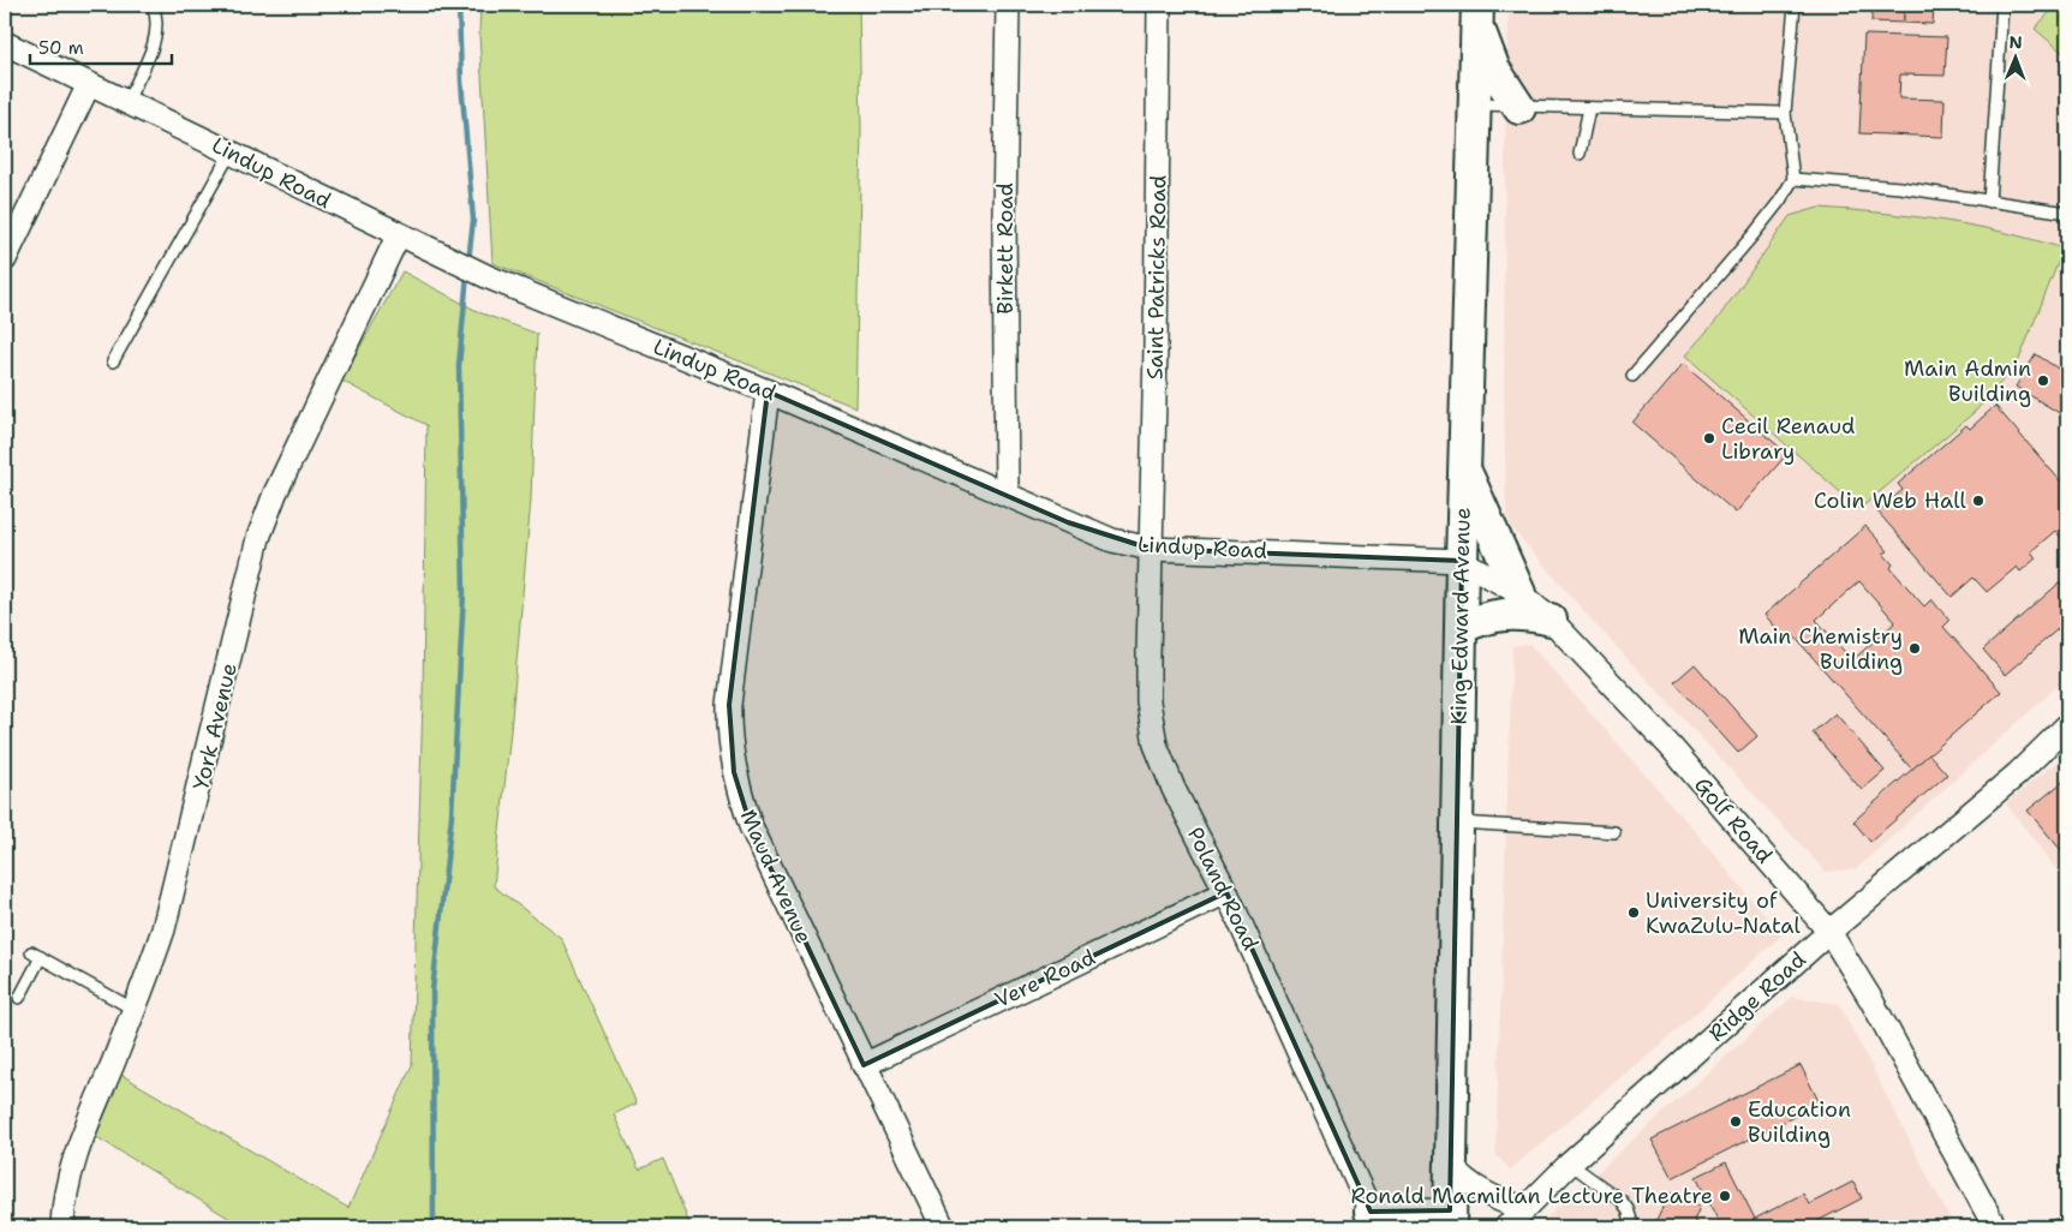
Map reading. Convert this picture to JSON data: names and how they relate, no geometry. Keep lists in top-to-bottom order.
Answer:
{
  "streets": {
    "street": [
      "Lindup Road",
      "Birkett Road",
      "Saint Patricks Road",
      "King Edward Avenue",
      "York Avenue",
      "Golf Road",
      "Maud Avenue",
      "Poland Road",
      "Vere Road",
      "Ridge Road"
    ]
  },
  "crossings": [
    ["Lindup Road", "Birkett Road"],
    ["Lindup Road", "Saint Patricks Road"],
    ["Lindup Road", "King Edward Avenue"],
    ["Lindup Road", "York Avenue"],
    ["Lindup Road", "Golf Road"],
    ["Lindup Road", "Maud Avenue"],
    ["Lindup Road", "Poland Road"],
    ["Saint Patricks Road", "Poland Road"],
    ["King Edward Avenue", "Golf Road"],
    ["Golf Road", "Ridge Road"],
    ["Maud Avenue", "Vere Road"],
    ["Poland Road", "Vere Road"]
  ],
  "places": [
    "Main Admin Building",
    "Cecil Renaud Library",
    "Colin Web Hall",
    "Main Chemistry Building",
    "University of KwaZulu-Natal",
    "Education Building",
    "Ronald Macmillan Lecture Theatre"
  ],
  "scale_bar": "50 m",
  "north": "top"
}
